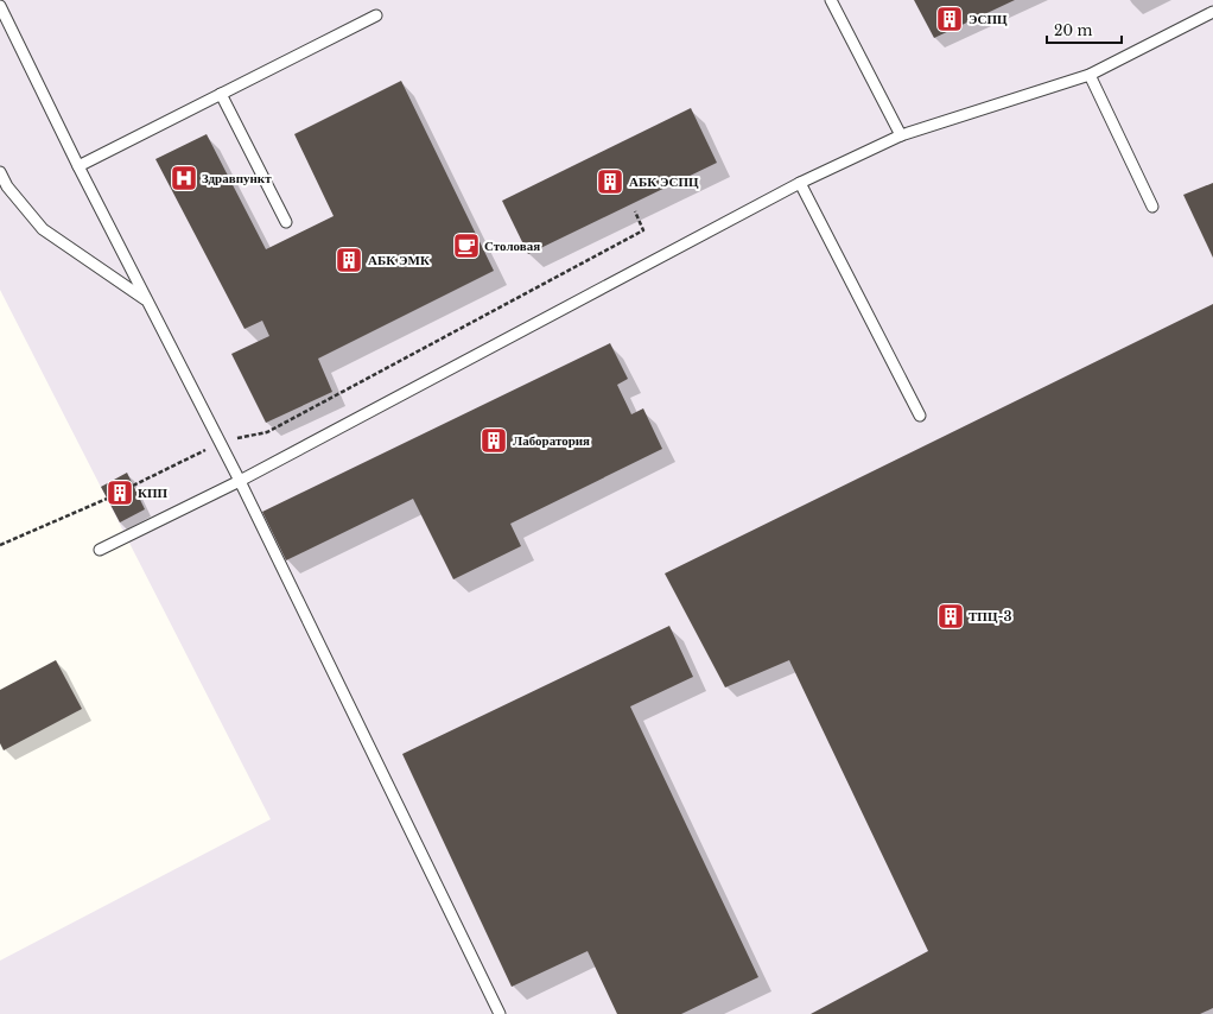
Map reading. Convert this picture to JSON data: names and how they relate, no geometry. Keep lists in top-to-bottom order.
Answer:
{
  "places": {
    "building": [
      "ЭСПЦ",
      "АБК ЭСПЦ",
      "АБК ЭМК",
      "Лаборатория",
      "КПП",
      "ТПЦ-3"
    ],
    "hospital": ["Здравпункт"],
    "cafe": ["Столовая"]
  },
  "scale_bar": "20 m"
}
